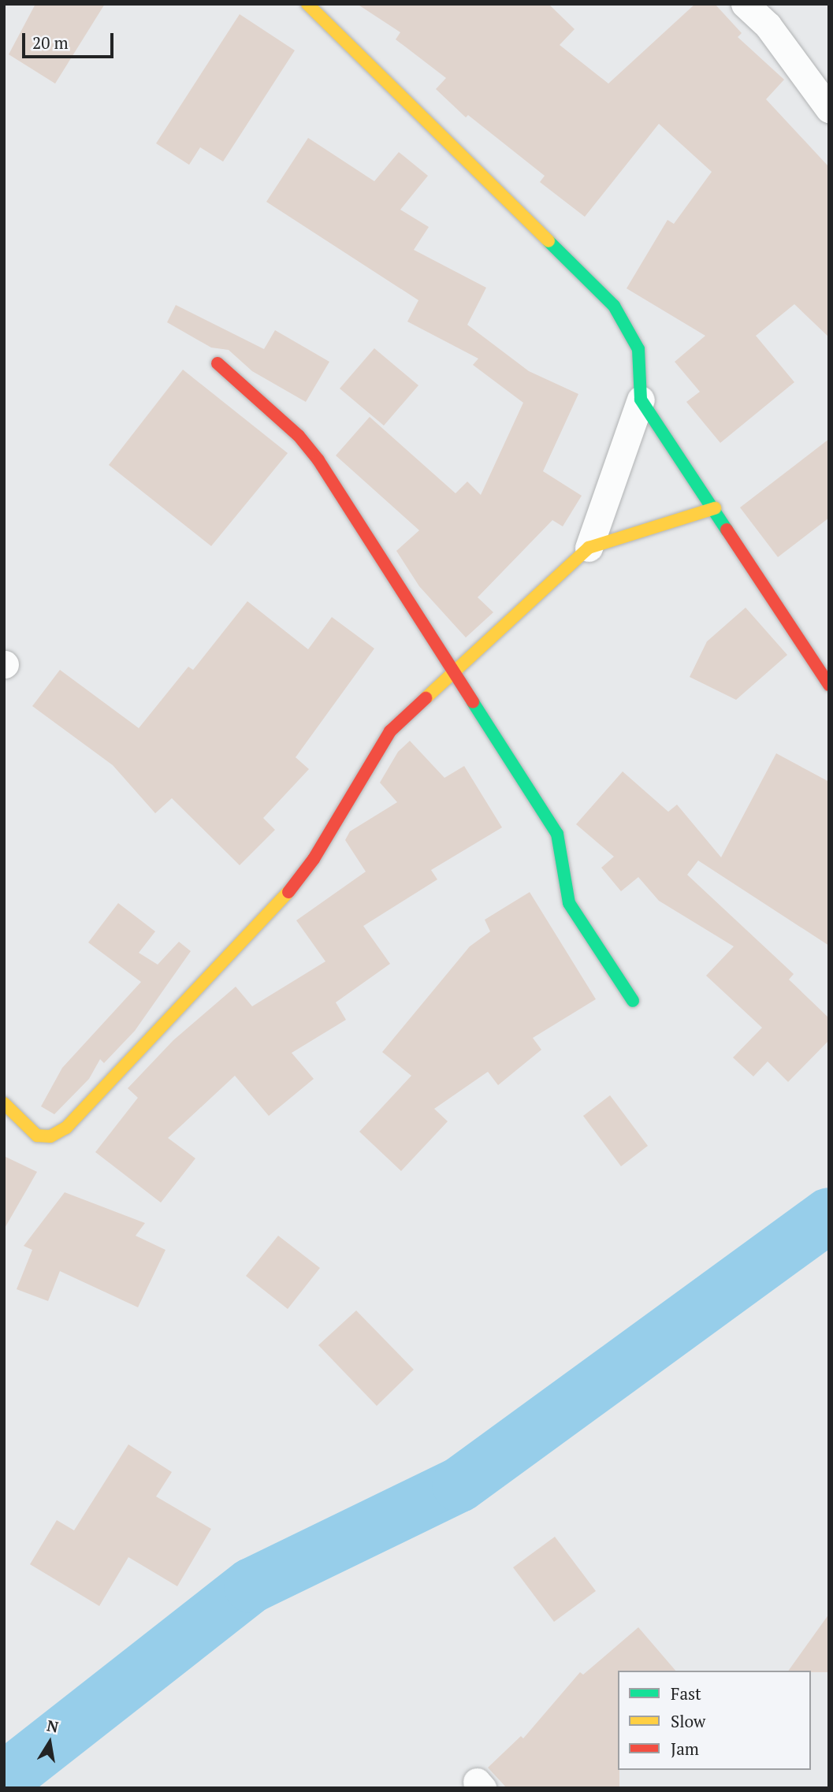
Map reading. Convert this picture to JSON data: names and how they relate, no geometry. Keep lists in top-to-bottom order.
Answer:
{
  "legend": ["Fast", "Slow", "Jam"],
  "scale_bar": "20 m",
  "north": "top"
}
